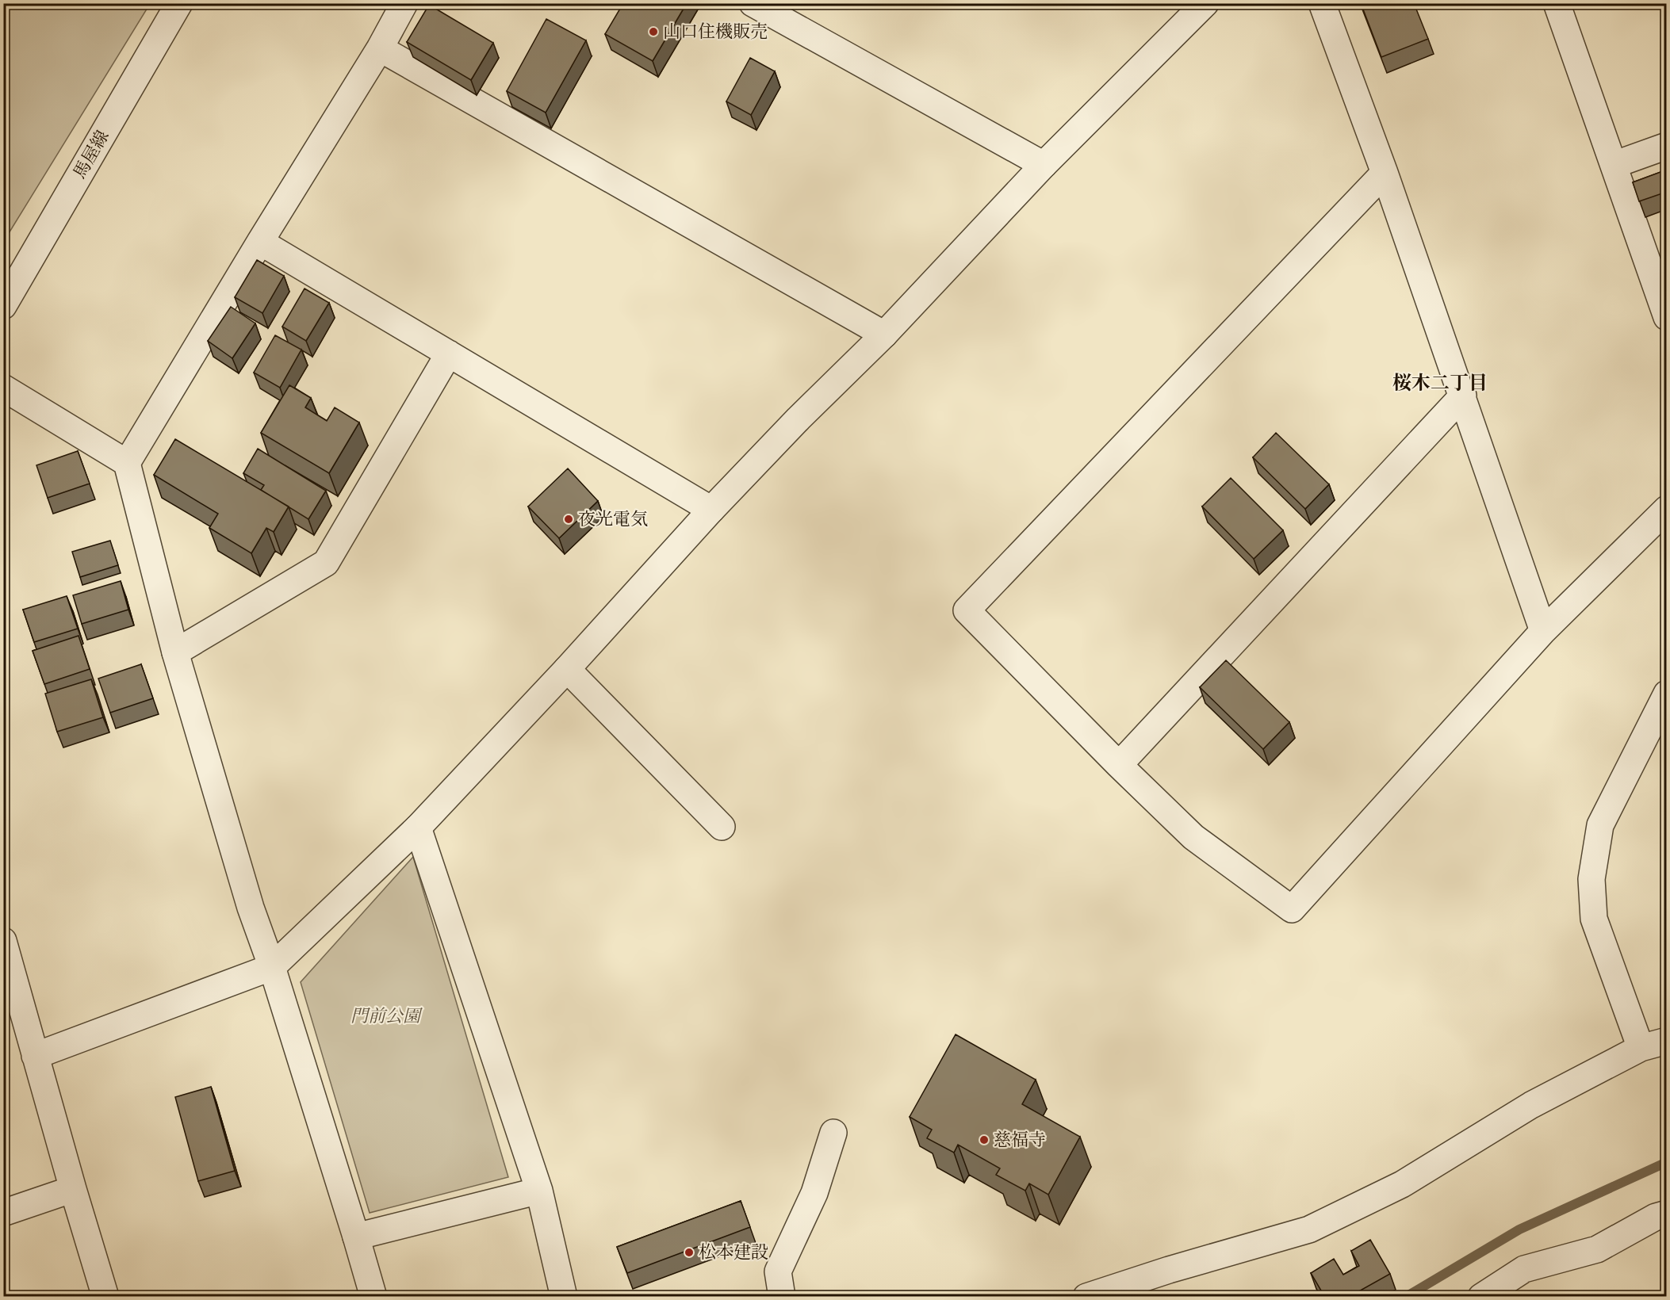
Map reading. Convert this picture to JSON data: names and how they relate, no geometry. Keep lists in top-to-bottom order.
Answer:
{
  "streets": {
    "street": ["馬屋線"]
  },
  "districts": ["桜木二丁目"],
  "parks": ["門前公園"],
  "places": [
    "山口住機販売",
    "夜光電気",
    "慈福寺",
    "松本建設"
  ]
}
